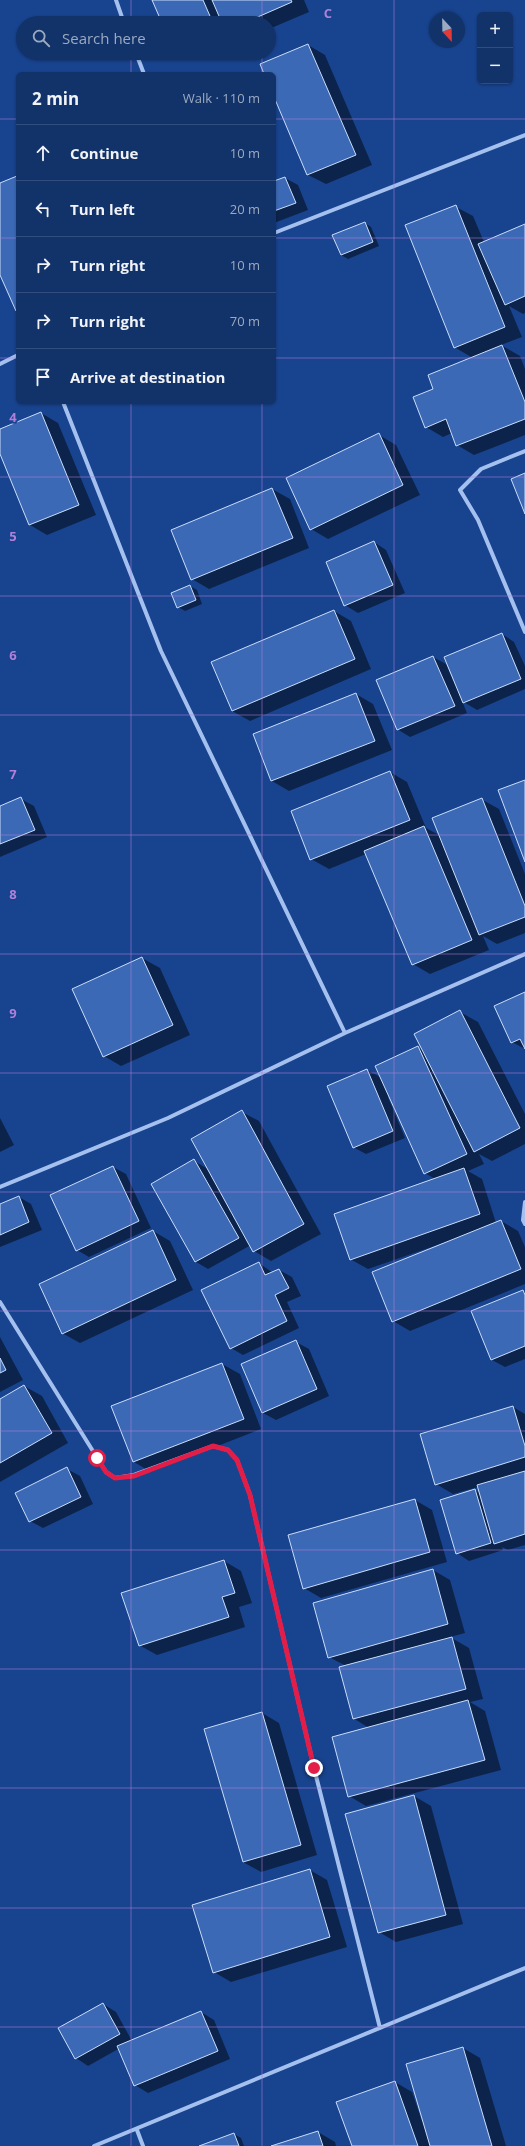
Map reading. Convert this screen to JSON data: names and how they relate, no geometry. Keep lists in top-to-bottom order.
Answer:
{
  "north": "bottom",
  "page": {
    "map_buttons": ["+", "−"],
    "search": "Search here",
    "heading": ["2 min", "Walk · 110 m"],
    "list": [
      ["Continue", "10 m"],
      ["Turn left", "20 m"],
      ["Turn right", "10 m"],
      ["Turn right", "70 m"],
      "Arrive at destination"
    ]
  },
  "grid": {
    "columns": ["C"],
    "rows": [
      "4",
      "5",
      "6",
      "7",
      "8",
      "9"
    ]
  }
}
